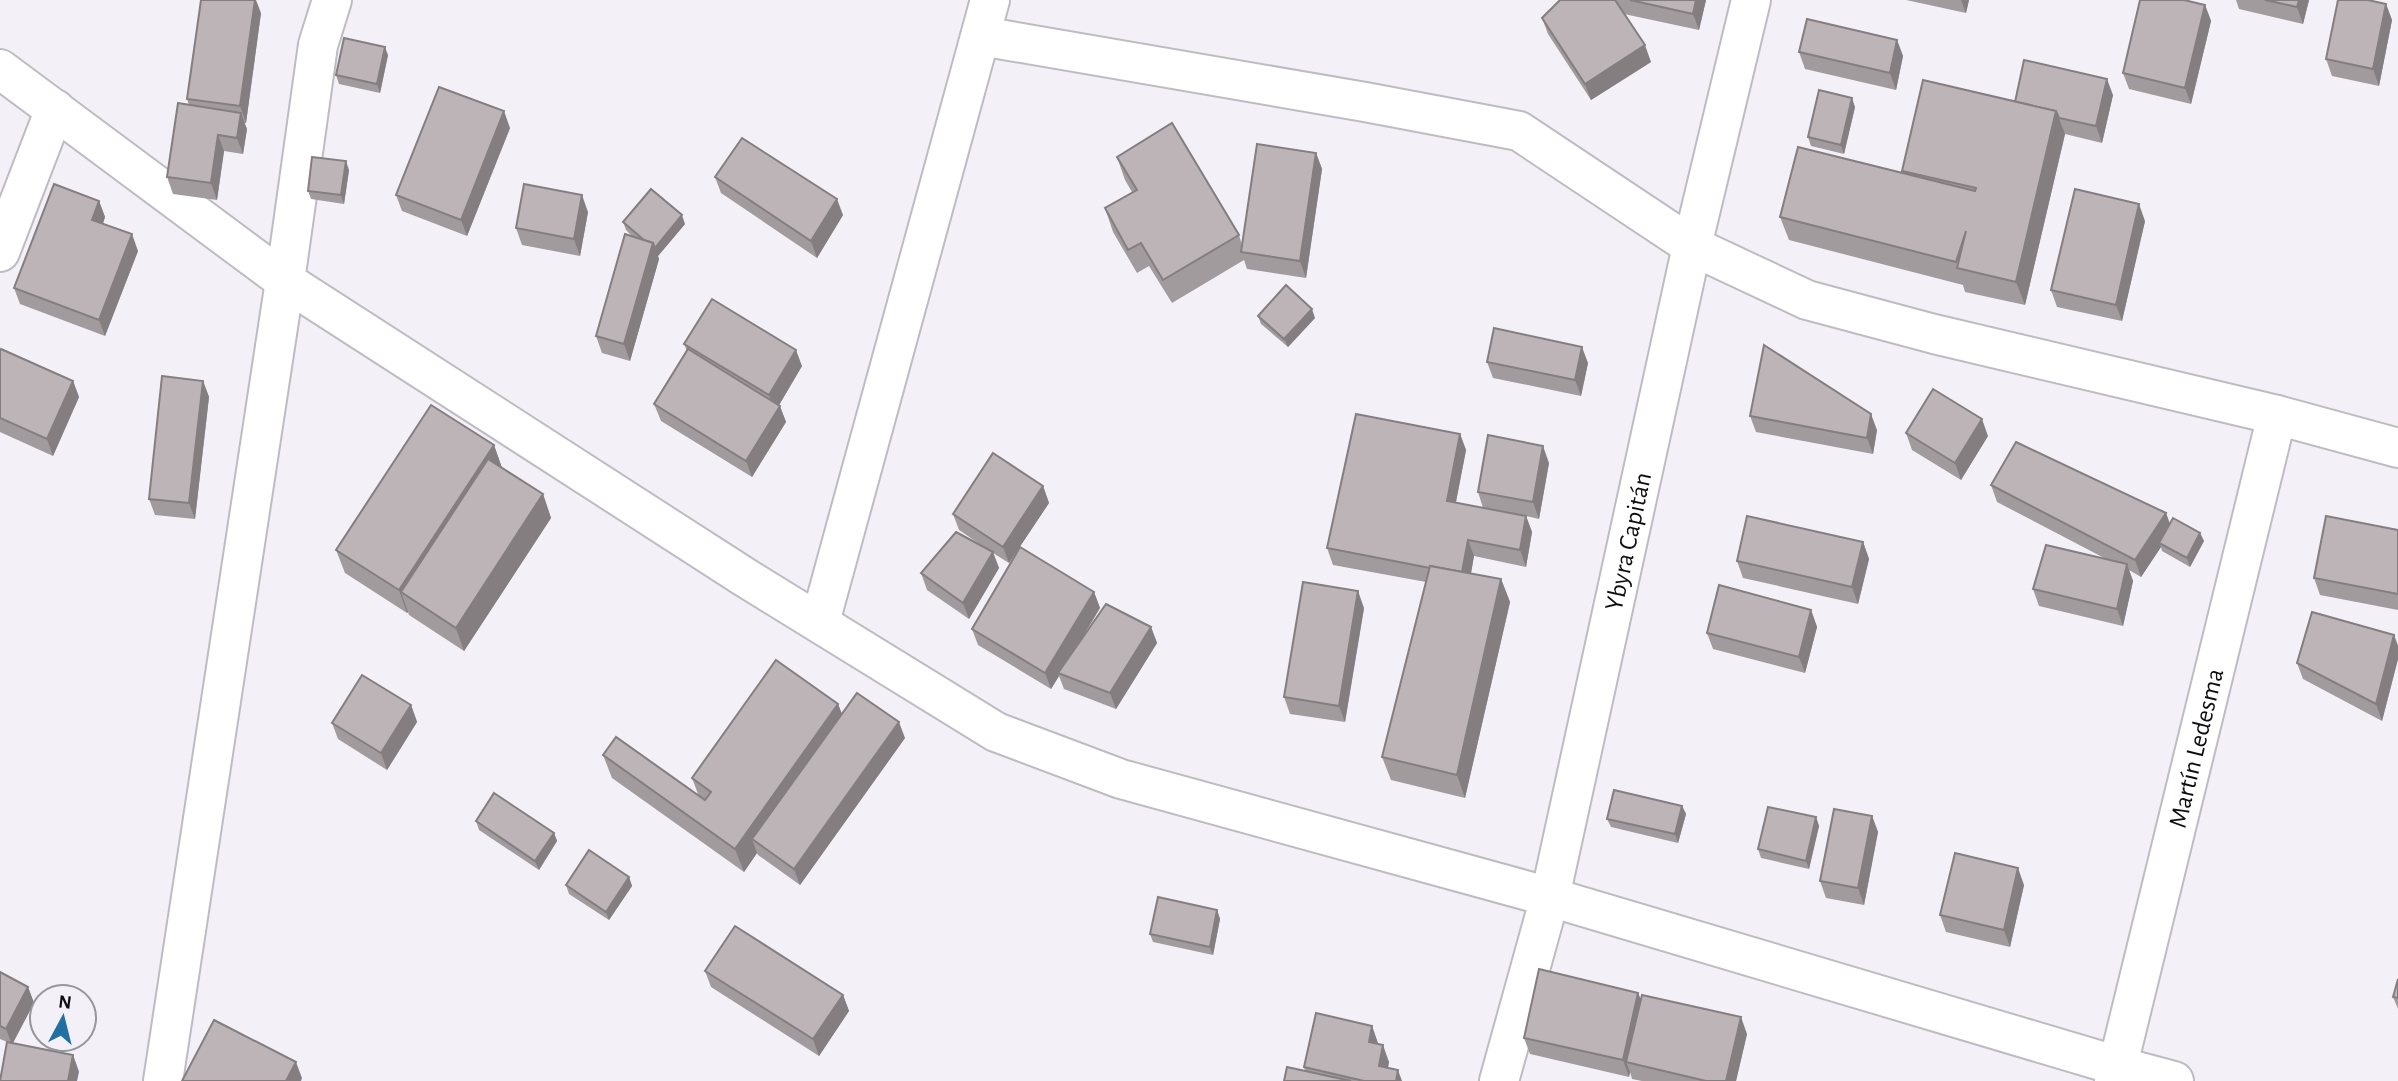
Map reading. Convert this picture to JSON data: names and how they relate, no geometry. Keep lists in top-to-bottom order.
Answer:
{
  "streets": {
    "street": ["Ybyra Capitán", "Martín Ledesma"]
  },
  "north": "top"
}
